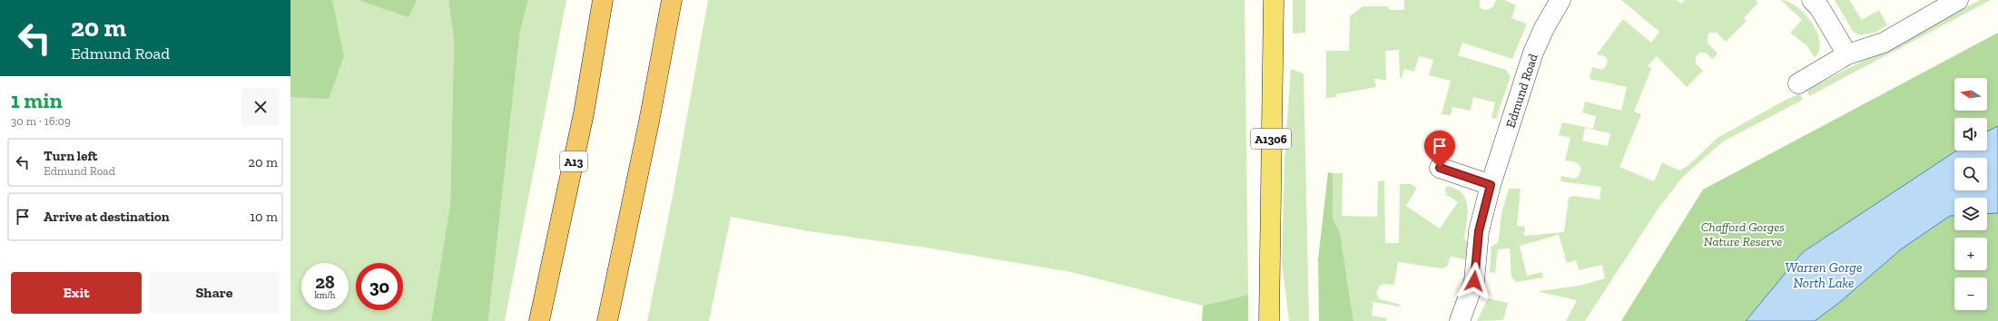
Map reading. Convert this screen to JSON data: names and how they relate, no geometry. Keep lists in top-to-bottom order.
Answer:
{
  "streets": {
    "highway": ["A13"],
    "main road": ["A1306"],
    "street": ["Edmund Road"]
  },
  "water": ["Warren Gorge North Lake"],
  "parks": ["Chafford Gorges Nature Reserve"],
  "north": "left",
  "page": {
    "turn": ["20 m", "Edmund Road"],
    "heading": ["1 min", "30 m · 16:09"],
    "map_buttons": ["+", "−"],
    "list": [
      {
        "name": "Turn left",
        "note": "Edmund Road",
        "value": "20 m"
      },
      {
        "name": "Arrive at destination",
        "value": "10 m"
      }
    ],
    "speed": "28 km/h",
    "limit": "30",
    "buttons": ["Exit", "Share"]
  }
}
